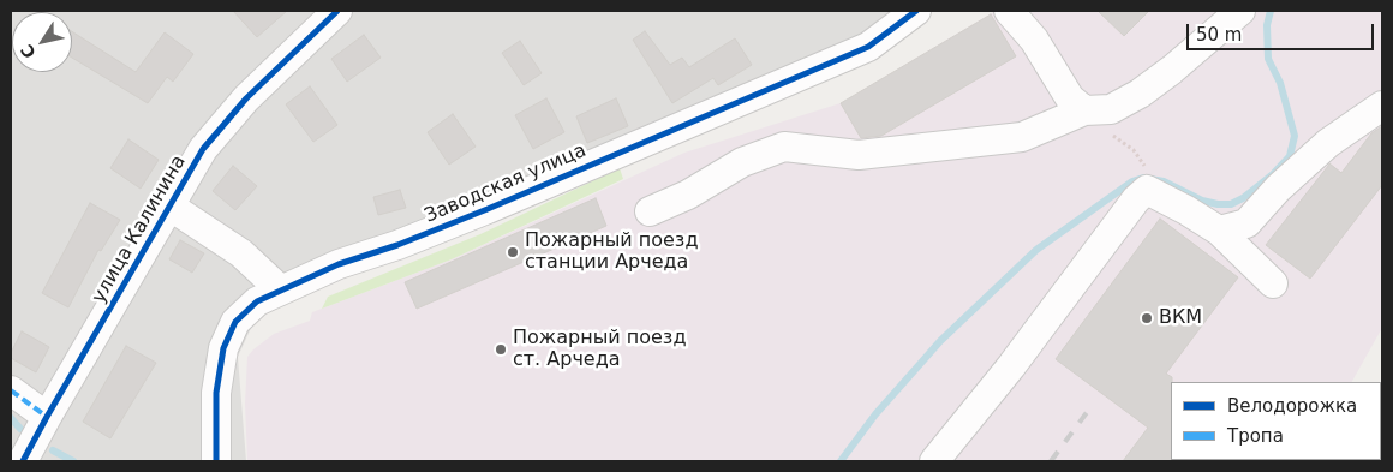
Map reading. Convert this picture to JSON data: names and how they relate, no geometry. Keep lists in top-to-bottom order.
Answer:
{
  "streets": {
    "street": ["Заводская улица", "улица Калинина"]
  },
  "places": ["Пожарный поезд станции Арчеда", "ВКМ", "Пожарный поезд ст. Арчеда"],
  "legend": ["Велодорожка", "Тропа"],
  "scale_bar": "50 m",
  "north": "bottom left"
}
